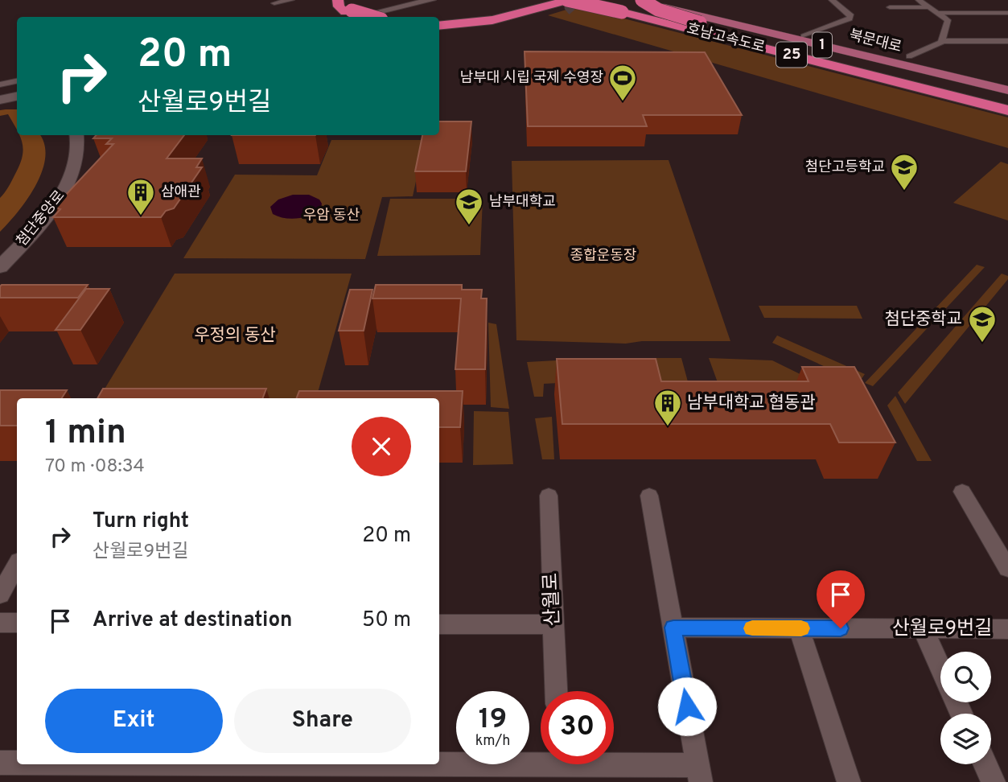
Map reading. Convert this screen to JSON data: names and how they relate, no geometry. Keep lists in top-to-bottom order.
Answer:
{
  "streets": {
    "highway": ["호남고속도로", "25"],
    "main road": ["북문대로", "1"],
    "street": ["첨단중앙로", "산월로", "산월로9번길"]
  },
  "parks": ["우암 동산", "종합운동장", "우정의 동산"],
  "places": {
    "sports": ["남부대 시립 국제 수영장"],
    "school or university": ["첨단고등학교", "남부대학교", "첨단중학교"],
    "building": ["삼애관", "남부대학교 협동관"]
  },
  "page": {
    "turn": ["20 m", "산월로9번길"],
    "heading": ["1 min", "70 m · 08:34"],
    "list": [
      {
        "name": "Turn right",
        "note": "산월로9번길",
        "value": "20 m"
      },
      {
        "name": "Arrive at destination",
        "value": "50 m"
      }
    ],
    "buttons": ["Exit", "Share"],
    "speed": "19 km/h",
    "limit": "30"
  }
}
